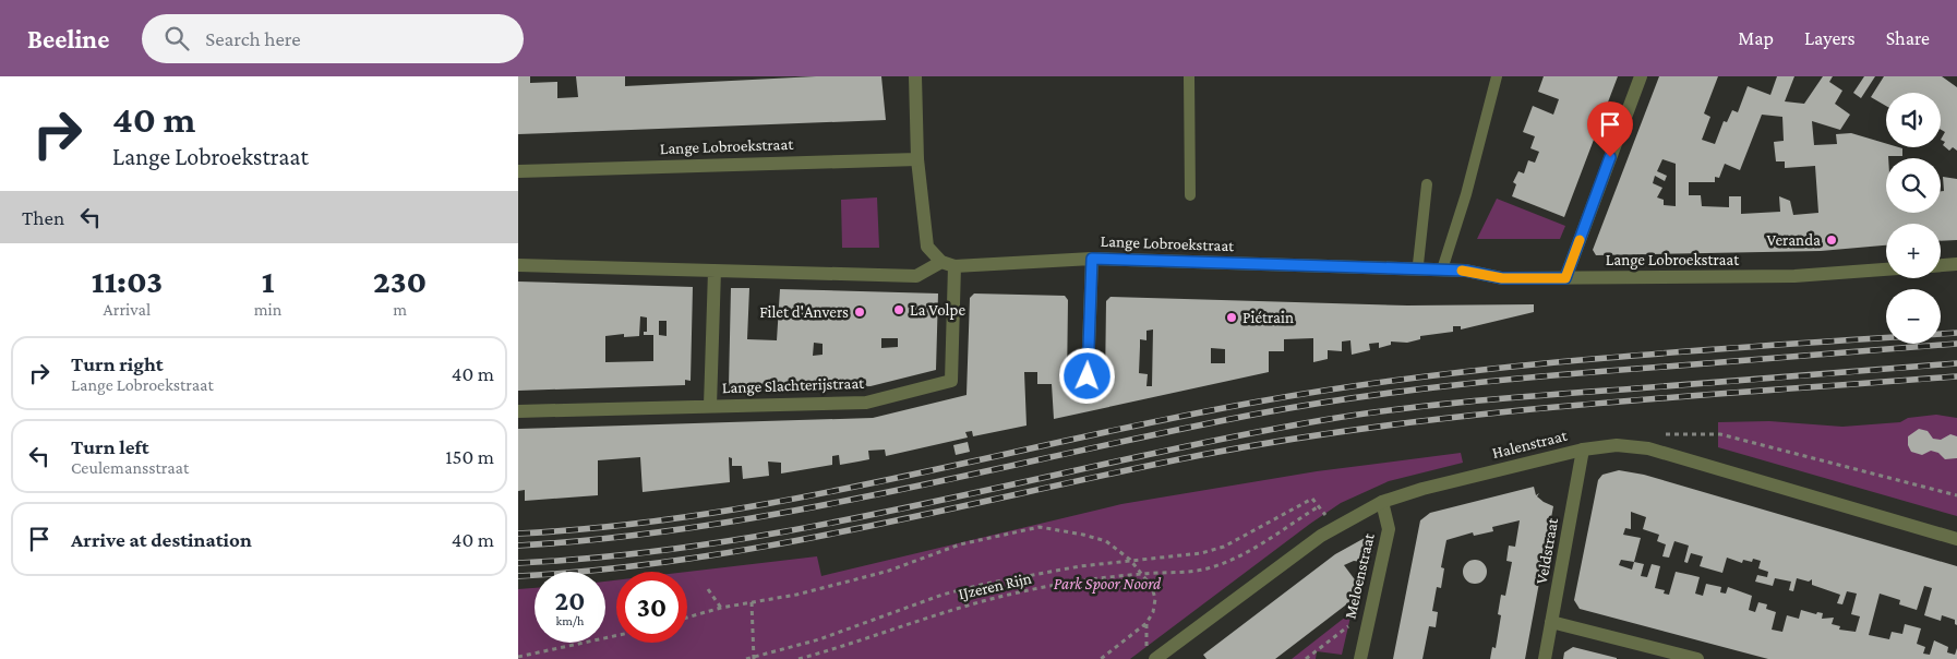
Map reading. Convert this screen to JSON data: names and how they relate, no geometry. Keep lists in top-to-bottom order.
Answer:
{
  "streets": {
    "street": [
      "Lange Lobroekstraat",
      "Lange Slachterijstraat",
      "Halenstraat",
      "Veldstraat",
      "Meloenstraat"
    ],
    "path": ["IJzeren Rijn"]
  },
  "crossings": [
    ["Lange Lobroekstraat", "Lange Slachterijstraat"],
    ["Halenstraat", "Veldstraat"],
    ["Halenstraat", "Meloenstraat"]
  ],
  "parks": ["Park Spoor Noord"],
  "places": [
    "Veranda",
    "La Volpe",
    "Filet d'Anvers",
    "Piétrain"
  ],
  "page": {
    "header": "Beeline",
    "search": "Search here",
    "nav": ["Map", "Layers", "Share"],
    "turn": ["40 m", "Lange Lobroekstraat"],
    "map_buttons": ["+", "−"],
    "then": "Then",
    "eta": [
      "11:03",
      "Arrival",
      "1",
      "min",
      "230",
      "m"
    ],
    "list": [
      {
        "name": "Turn right",
        "note": "Lange Lobroekstraat",
        "value": "40 m"
      },
      {
        "name": "Turn left",
        "note": "Ceulemansstraat",
        "value": "150 m"
      },
      {
        "name": "Arrive at destination",
        "value": "40 m"
      }
    ],
    "speed": "20 km/h",
    "limit": "30"
  }
}
